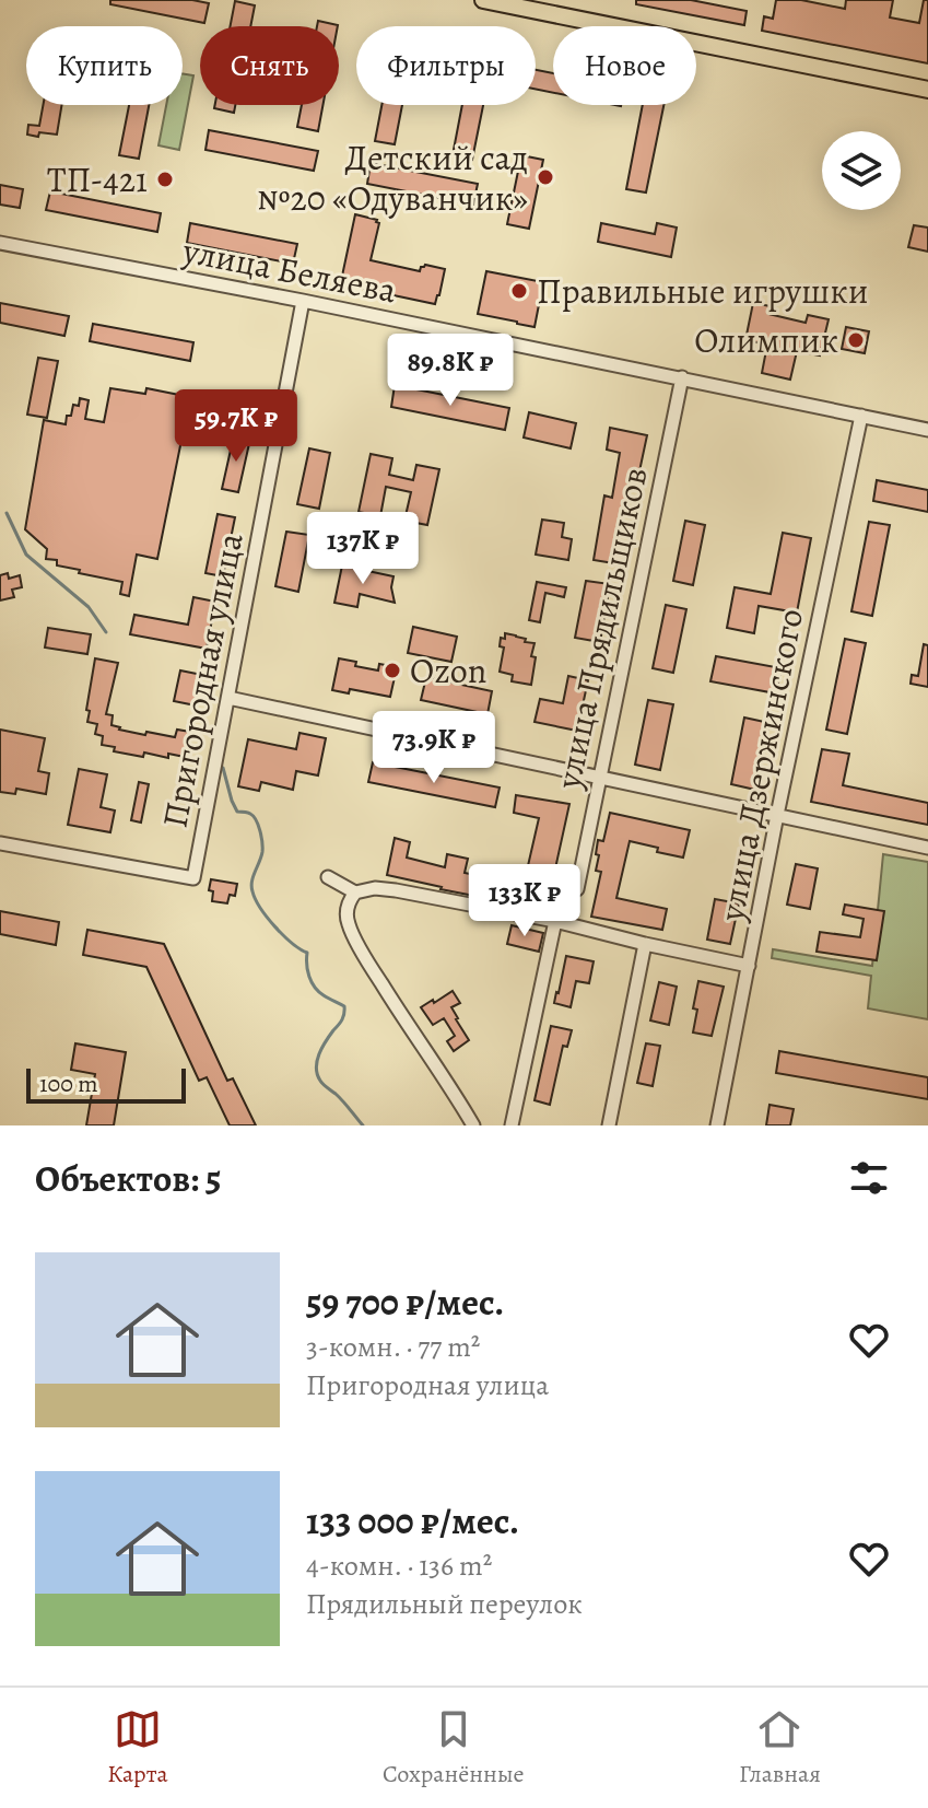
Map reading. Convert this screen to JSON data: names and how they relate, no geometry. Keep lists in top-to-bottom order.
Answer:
{
  "streets": {
    "street": [
      "улица Беляева",
      "улица Прядильщиков",
      "Пригородная улица",
      "улица Дзержинского"
    ]
  },
  "crossings": [
    ["улица Беляева", "улица Прядильщиков"],
    ["улица Беляева", "Пригородная улица"],
    ["улица Беляева", "улица Дзержинского"]
  ],
  "places": [
    "Детский сад №20 «Одуванчик»",
    "ТП-421",
    "Правильные игрушки",
    "Олимпик",
    "Ozon"
  ],
  "scale_bar": "100 m",
  "page": {
    "chip": [
      "Купить",
      "Снять",
      "Фильтры",
      "Новое"
    ],
    "price": [
      "89.8K ₽",
      "59.7K ₽",
      "137K ₽",
      "73.9K ₽",
      "133K ₽"
    ],
    "scale": "100 m",
    "heading": "Объектов: 5",
    "list": [
      {
        "name": "59 700 ₽/мес.",
        "note": "3-комн. · 77 m² · Пригородная улица"
      },
      {
        "name": "133 000 ₽/мес.",
        "note": "4-комн. · 136 m² · Прядильный переулок"
      }
    ],
    "tabs": ["Карта", "Сохранённые", "Главная"]
  }
}
